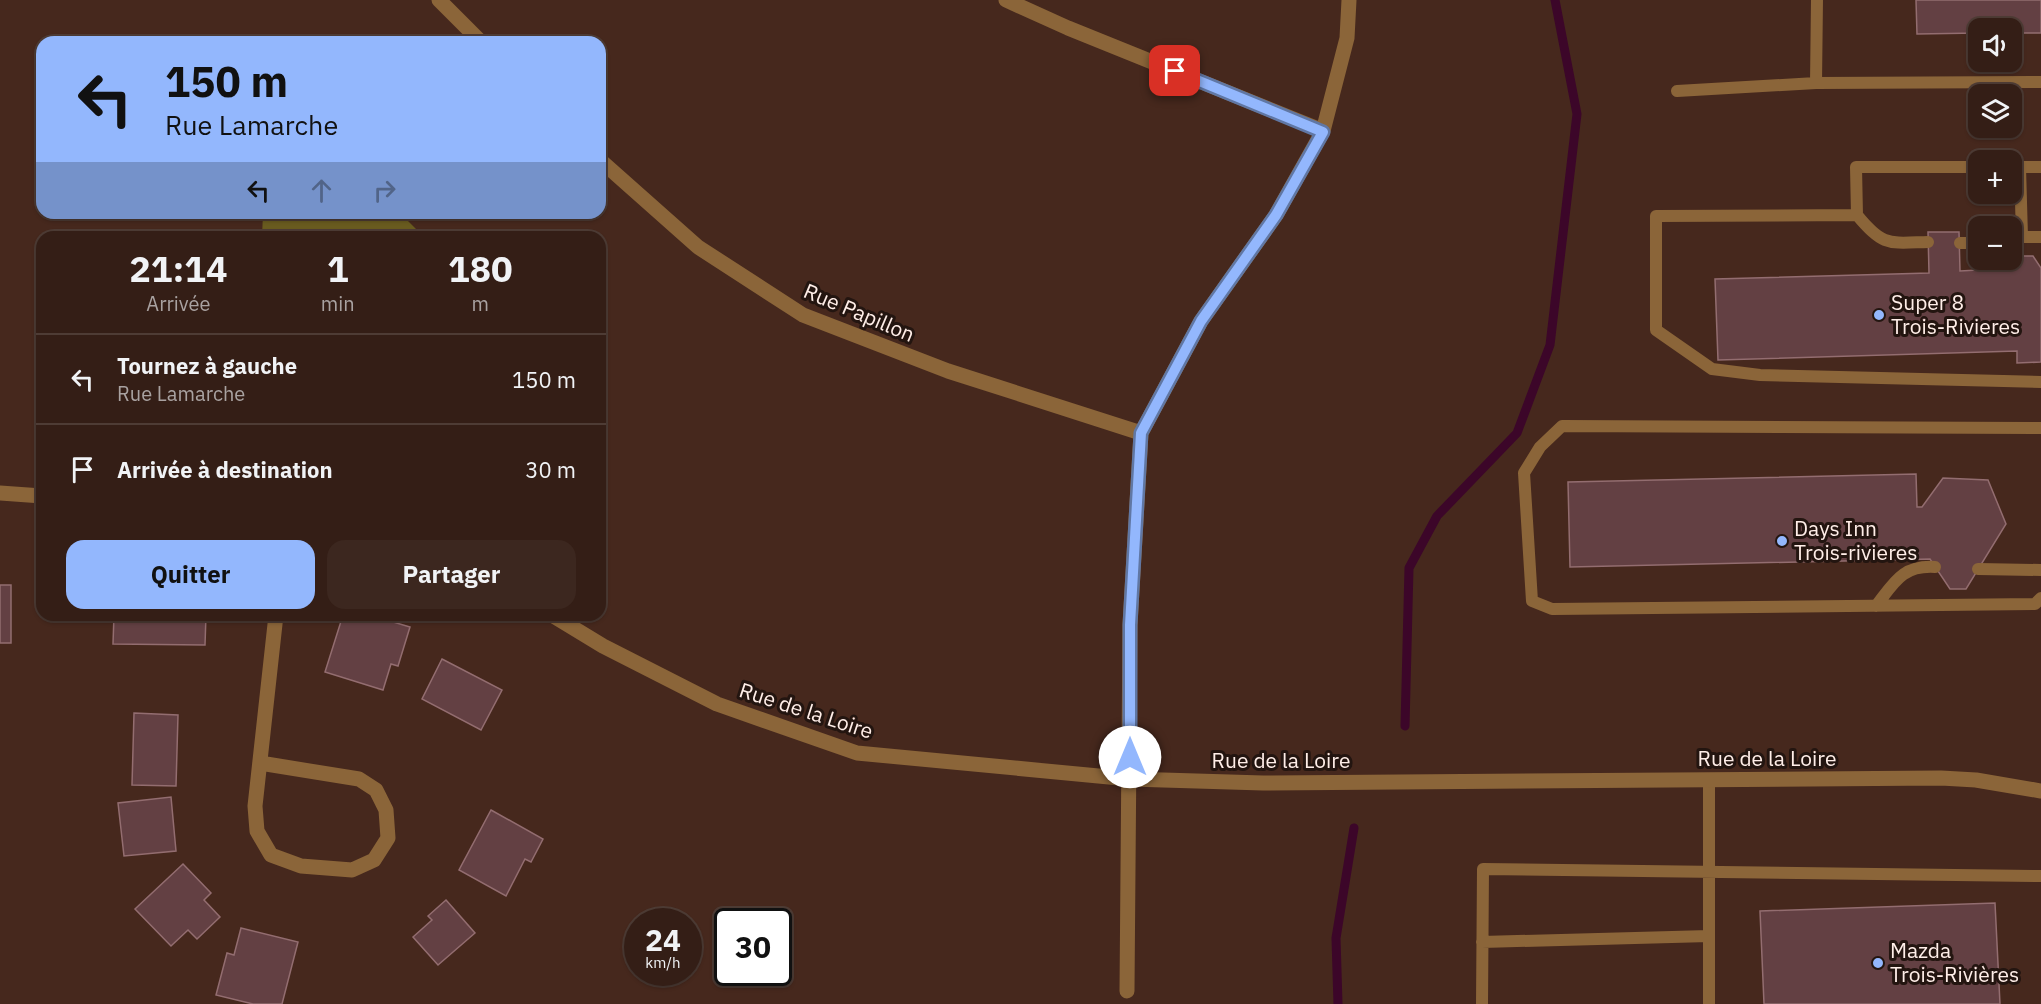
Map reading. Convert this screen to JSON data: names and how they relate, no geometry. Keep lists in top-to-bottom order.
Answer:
{
  "streets": {
    "street": ["Rue Papillon", "Rue de la Loire"]
  },
  "places": ["Super 8 Trois-Rivieres", "Days Inn Trois-rivieres", "Mazda Trois-Rivières"],
  "page": {
    "map_buttons": ["+", "−"],
    "turn": ["150 m", "Rue Lamarche"],
    "eta": [
      "21:14",
      "Arrivée",
      "1",
      "min",
      "180",
      "m"
    ],
    "list": [
      {
        "name": "Tournez à gauche",
        "note": "Rue Lamarche",
        "value": "150 m"
      },
      {
        "name": "Arrivée à destination",
        "value": "30 m"
      }
    ],
    "buttons": ["Quitter", "Partager"],
    "speed": "24 km/h",
    "limit": "30"
  }
}
